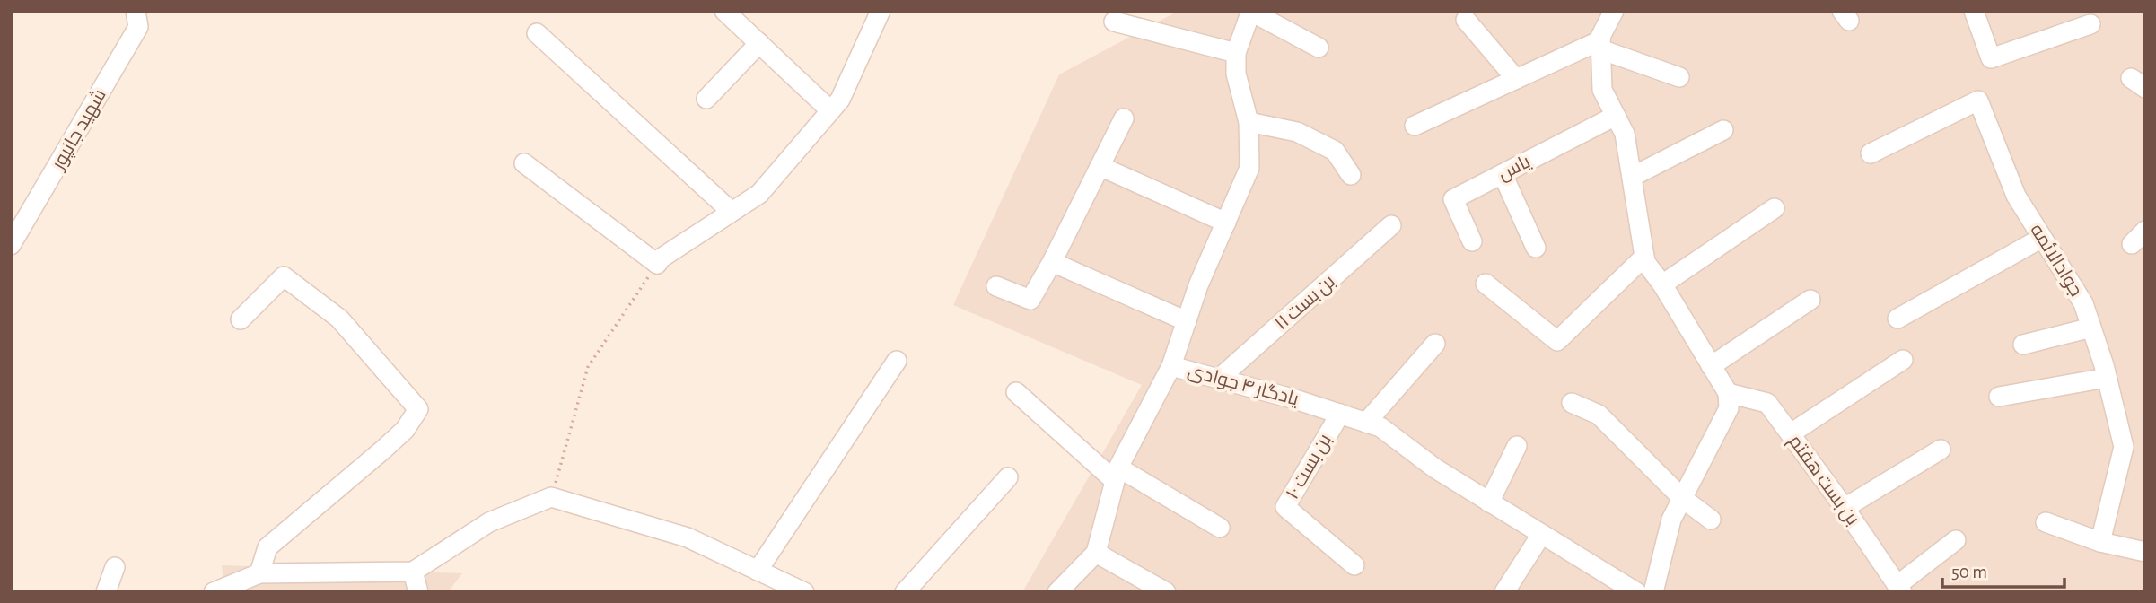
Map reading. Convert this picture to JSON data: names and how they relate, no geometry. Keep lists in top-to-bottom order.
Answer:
{
  "streets": {
    "street": [
      "شهید جانپور",
      "یاس",
      "جوادالائمه",
      "بن بست ۱۱",
      "یادگار ۴ جوادی",
      "بن بست ۱۰",
      "بن بست هفتم"
    ]
  },
  "crossings": [
    ["بن بست ۱۱", "یادگار ۴ جوادی"],
    ["یادگار ۴ جوادی", "بن بست ۱۰"]
  ],
  "scale_bar": "50 m"
}
